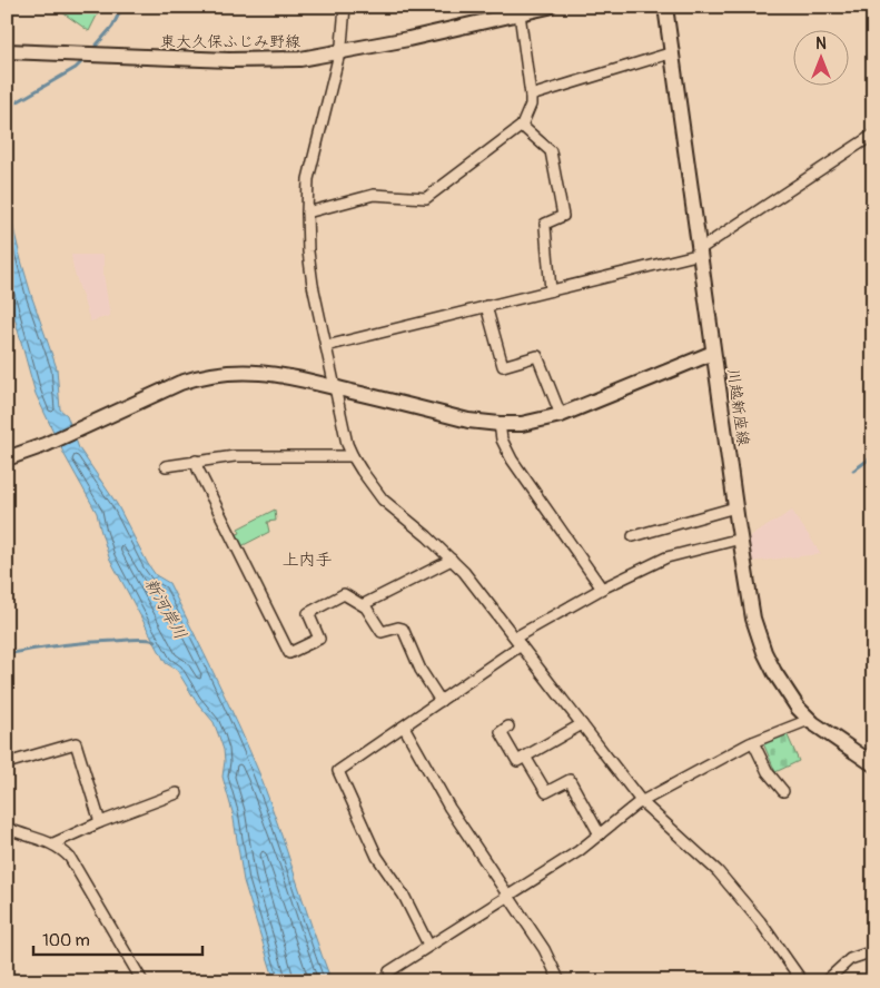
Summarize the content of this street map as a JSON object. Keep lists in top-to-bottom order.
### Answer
{
  "streets": {
    "main road": ["東大久保ふじみ野線", "川越新座線"]
  },
  "districts": ["上内手"],
  "water": ["新河岸川"],
  "scale_bar": "100 m",
  "north": "top"
}
